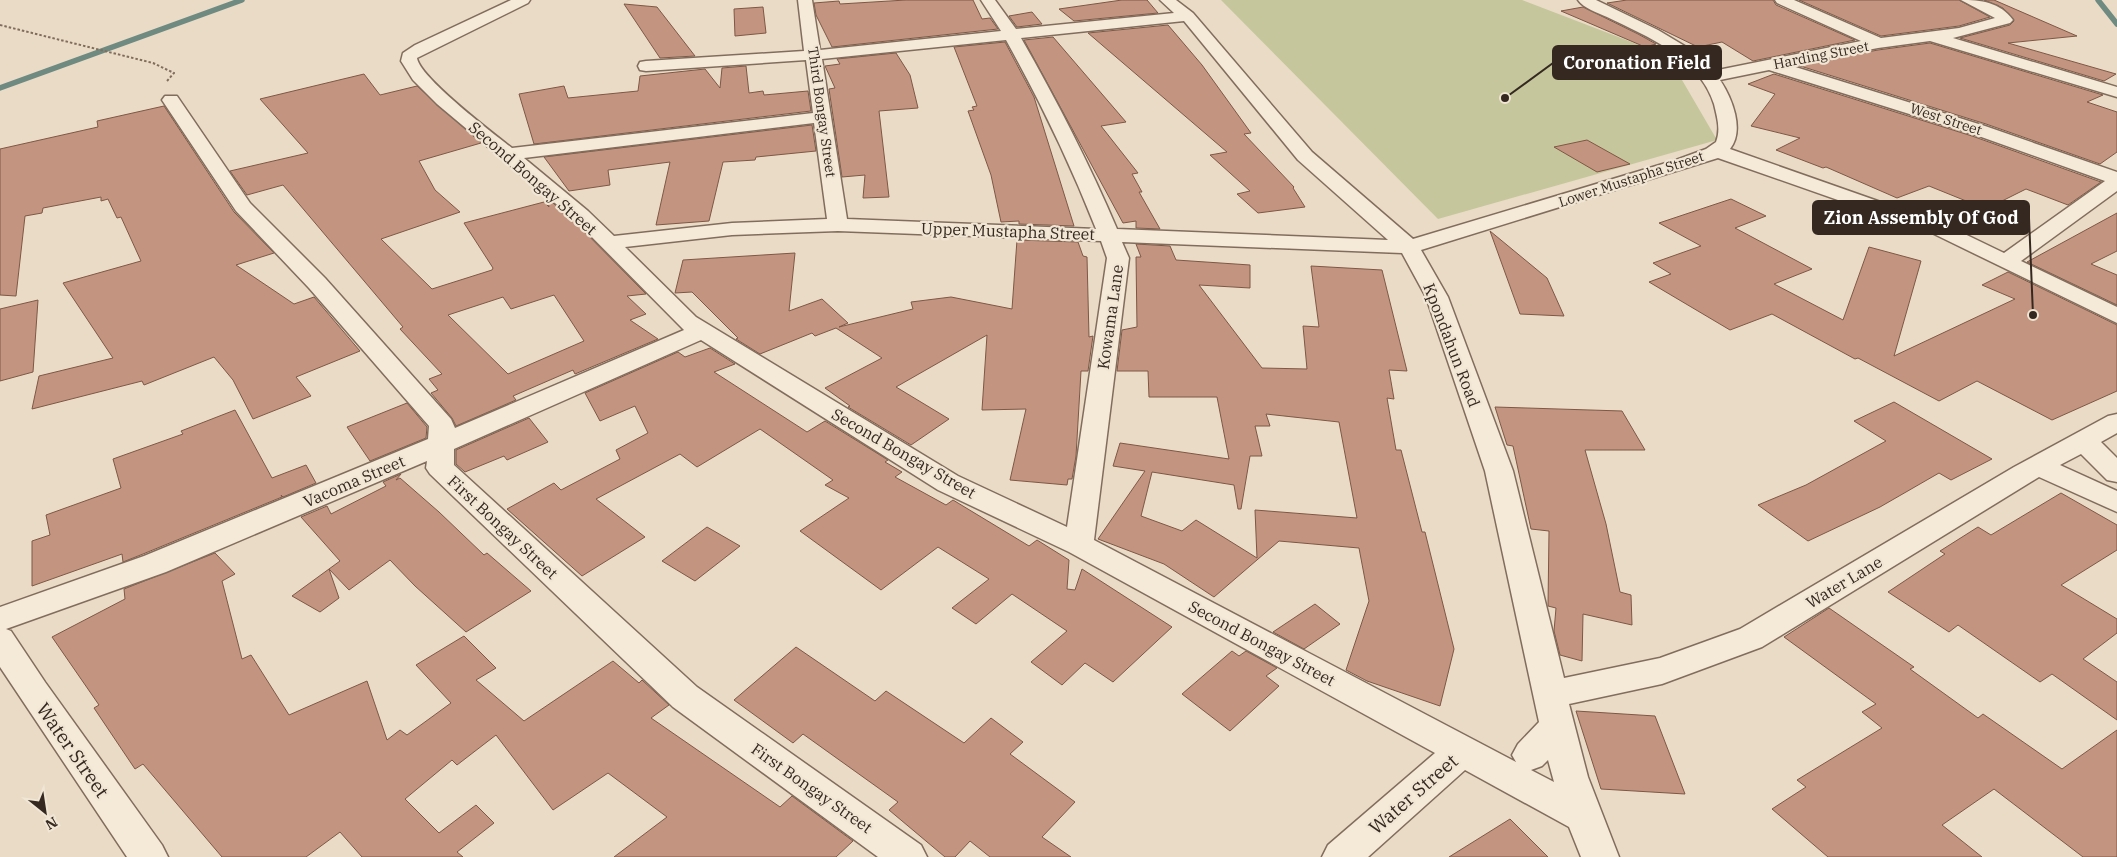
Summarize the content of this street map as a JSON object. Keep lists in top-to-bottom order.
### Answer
{
  "streets": {
    "street": [
      "Harding Street",
      "Third Bongay Street",
      "West Street",
      "Second Bongay Street",
      "Lower Mustapha Street",
      "Upper Mustapha Street",
      "Kowama Lane",
      "Kpondahun Road",
      "Vacoma Street",
      "First Bongay Street",
      "Water Lane",
      "Water Street"
    ]
  },
  "crossings": [
    ["Harding Street", "West Street"],
    ["Harding Street", "Lower Mustapha Street"],
    ["Third Bongay Street", "Upper Mustapha Street"],
    ["Second Bongay Street", "Upper Mustapha Street"],
    ["Second Bongay Street", "Kowama Lane"],
    ["Second Bongay Street", "Kpondahun Road"],
    ["Second Bongay Street", "Vacoma Street"],
    ["Second Bongay Street", "Water Street"],
    ["Lower Mustapha Street", "Upper Mustapha Street"],
    ["Lower Mustapha Street", "Kpondahun Road"],
    ["Upper Mustapha Street", "Kowama Lane"],
    ["Upper Mustapha Street", "Kpondahun Road"],
    ["Kpondahun Road", "Water Lane"],
    ["Vacoma Street", "First Bongay Street"]
  ],
  "places": ["Coronation Field", "Zion Assembly Of God"],
  "north": "bottom right"
}
